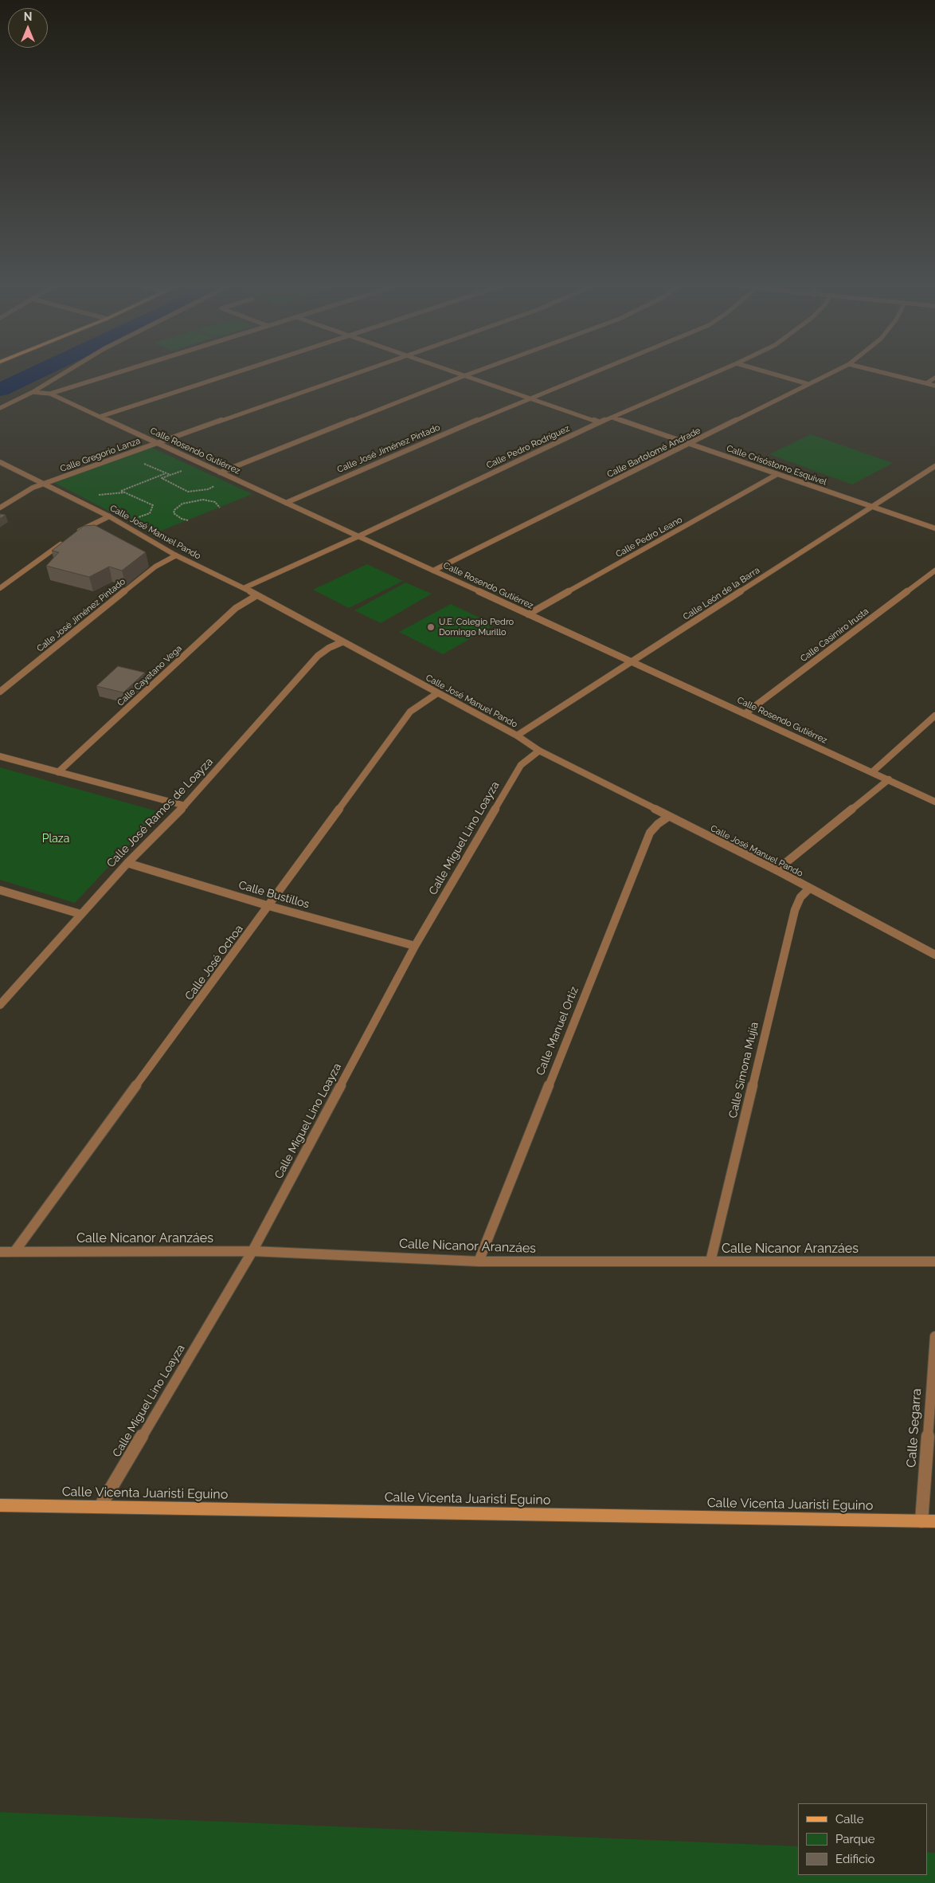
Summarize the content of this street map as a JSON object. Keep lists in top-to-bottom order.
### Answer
{
  "streets": {
    "main road": ["Calle Vicenta Juaristi Eguino"],
    "street": [
      "Calle Pedro Rodríguez",
      "Calle José Jiménez Pintado",
      "Calle Rosendo Gutiérrez",
      "Calle Bartolomé Andrade",
      "Calle Gregorio Lanza",
      "Calle Crisóstomo Esquivel",
      "Calle José Manuel Pando",
      "Calle Pedro Leano",
      "Calle León de la Barra",
      "Calle Casimiro Irusta",
      "Calle Cayetano Vega",
      "Calle José Ramos de Loayza",
      "Calle Miguel Lino Loayza",
      "Calle Bustillos",
      "Calle José Ochoa",
      "Calle Manuel Ortiz",
      "Calle Simona Mujía",
      "Calle Nicanor Aranzáes",
      "Calle Segarra"
    ]
  },
  "crossings": [
    ["Calle Pedro Rodríguez", "Calle Rosendo Gutiérrez"],
    ["Calle Pedro Rodríguez", "Calle Crisóstomo Esquivel"],
    ["Calle Pedro Rodríguez", "Calle José Manuel Pando"],
    ["Calle José Jiménez Pintado", "Calle Rosendo Gutiérrez"],
    ["Calle José Jiménez Pintado", "Calle José Manuel Pando"],
    ["Calle Rosendo Gutiérrez", "Calle Bartolomé Andrade"],
    ["Calle Rosendo Gutiérrez", "Calle Gregorio Lanza"],
    ["Calle Rosendo Gutiérrez", "Calle Pedro Leano"],
    ["Calle Rosendo Gutiérrez", "Calle León de la Barra"],
    ["Calle Rosendo Gutiérrez", "Calle Casimiro Irusta"],
    ["Calle Bartolomé Andrade", "Calle Crisóstomo Esquivel"],
    ["Calle Gregorio Lanza", "Calle José Manuel Pando"],
    ["Calle Crisóstomo Esquivel", "Calle Pedro Leano"],
    ["Calle Crisóstomo Esquivel", "Calle León de la Barra"],
    ["Calle José Manuel Pando", "Calle León de la Barra"],
    ["Calle José Manuel Pando", "Calle Cayetano Vega"],
    ["Calle José Manuel Pando", "Calle José Ramos de Loayza"],
    ["Calle José Manuel Pando", "Calle Miguel Lino Loayza"],
    ["Calle José Manuel Pando", "Calle José Ochoa"],
    ["Calle José Manuel Pando", "Calle Manuel Ortiz"],
    ["Calle José Manuel Pando", "Calle Simona Mujía"],
    ["Calle José Ramos de Loayza", "Calle Bustillos"],
    ["Calle Miguel Lino Loayza", "Calle Bustillos"],
    ["Calle Miguel Lino Loayza", "Calle Nicanor Aranzáes"],
    ["Calle Miguel Lino Loayza", "Calle Vicenta Juaristi Eguino"],
    ["Calle Bustillos", "Calle José Ochoa"],
    ["Calle José Ochoa", "Calle Nicanor Aranzáes"],
    ["Calle Manuel Ortiz", "Calle Nicanor Aranzáes"],
    ["Calle Simona Mujía", "Calle Nicanor Aranzáes"],
    ["Calle Segarra", "Calle Vicenta Juaristi Eguino"]
  ],
  "parks": ["Plaza"],
  "places": ["U.E. Colegio Pedro Domingo Murillo"],
  "legend": ["Calle", "Parque", "Edificio"],
  "north": "top"
}
